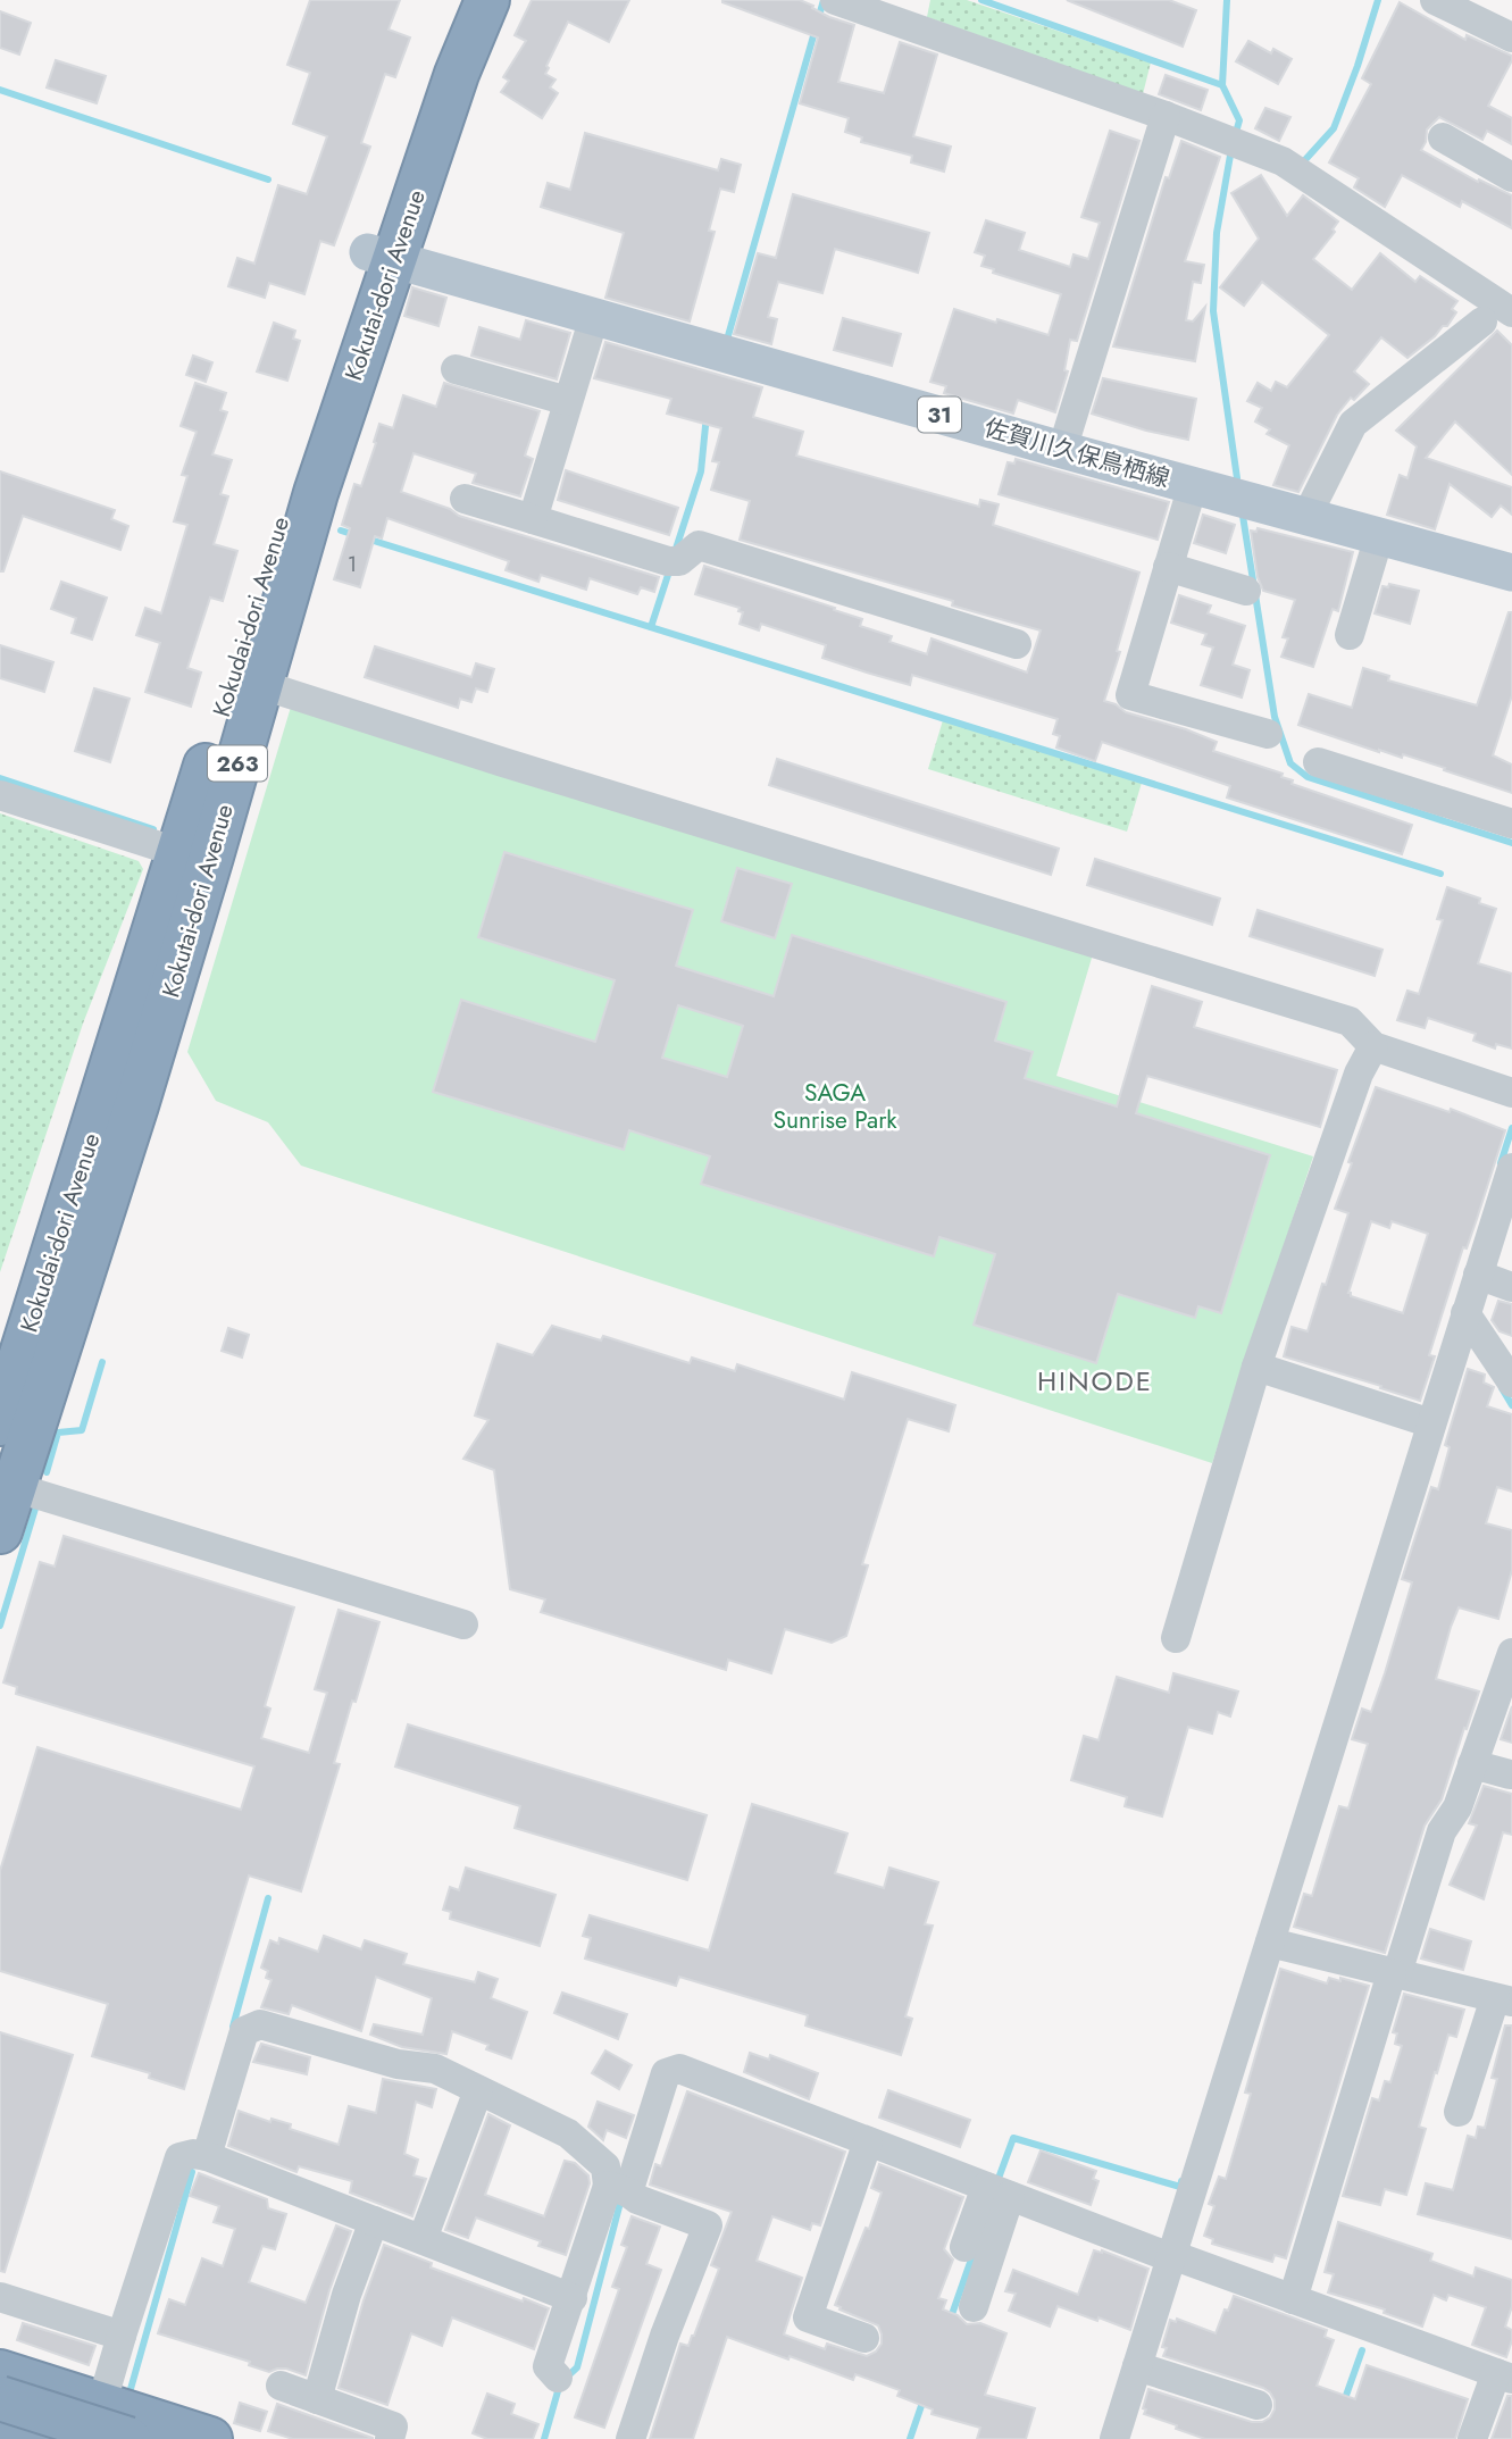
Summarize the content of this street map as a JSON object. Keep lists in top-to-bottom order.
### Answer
{
  "streets": {
    "highway": ["Kokutai-dori Avenue", "Kokudai-dori Avenue", "263"],
    "main road": ["31", "佐賀川久保鳥栖線"]
  },
  "crossings": [
    ["Kokutai-dori Avenue", "佐賀川久保鳥栖線"],
    ["Kokutai-dori Avenue", "Kokudai-dori Avenue"],
    ["佐賀川久保鳥栖線", "Kokudai-dori Avenue"]
  ],
  "districts": ["HINODE"],
  "parks": ["SAGA Sunrise Park"],
  "house_numbers": ["1"]
}
